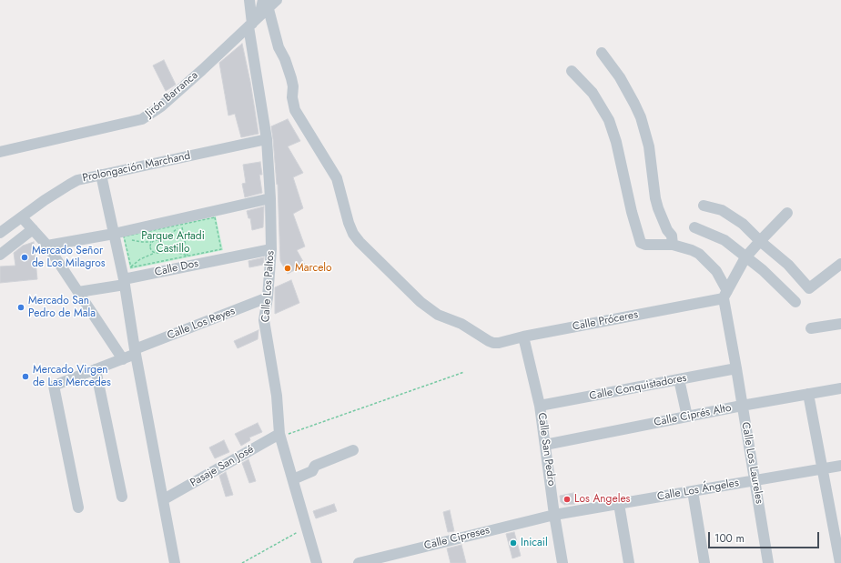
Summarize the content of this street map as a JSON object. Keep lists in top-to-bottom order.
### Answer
{
  "streets": {
    "street": [
      "Jirón Barranca",
      "Prolongación Marchand",
      "Calle Dos",
      "Calle Los Paltos",
      "Calle Próceres",
      "Calle Los Reyes",
      "Calle Conquistadores",
      "Calle Ciprés Alto",
      "Calle San Pedro",
      "Calle Los Laureles",
      "Pasaje San José",
      "Calle Los Ángeles",
      "Calle Cipreses"
    ]
  },
  "crossings": [
    ["Jirón Barranca", "Calle Los Paltos"],
    ["Jirón Barranca", "Calle Próceres"],
    ["Prolongación Marchand", "Calle Los Paltos"],
    ["Calle Dos", "Calle Los Paltos"],
    ["Calle Los Paltos", "Calle Los Reyes"],
    ["Calle Los Paltos", "Pasaje San José"],
    ["Calle Próceres", "Calle San Pedro"],
    ["Calle Próceres", "Calle Los Laureles"],
    ["Calle Conquistadores", "Calle San Pedro"],
    ["Calle Conquistadores", "Calle Los Laureles"],
    ["Calle Ciprés Alto", "Calle San Pedro"],
    ["Calle Ciprés Alto", "Calle Los Laureles"],
    ["Calle San Pedro", "Calle Los Ángeles"],
    ["Calle San Pedro", "Calle Cipreses"],
    ["Calle Los Laureles", "Calle Los Ángeles"],
    ["Calle Los Ángeles", "Calle Cipreses"]
  ],
  "parks": ["Parque Artadi Castillo"],
  "places": [
    "Mercado Señor de Los Milagros",
    "Marcelo",
    "Mercado San Pedro de Mala",
    "Mercado Virgen de Las Mercedes",
    "Los Angeles",
    "Inicail"
  ],
  "scale_bar": "100 m"
}
